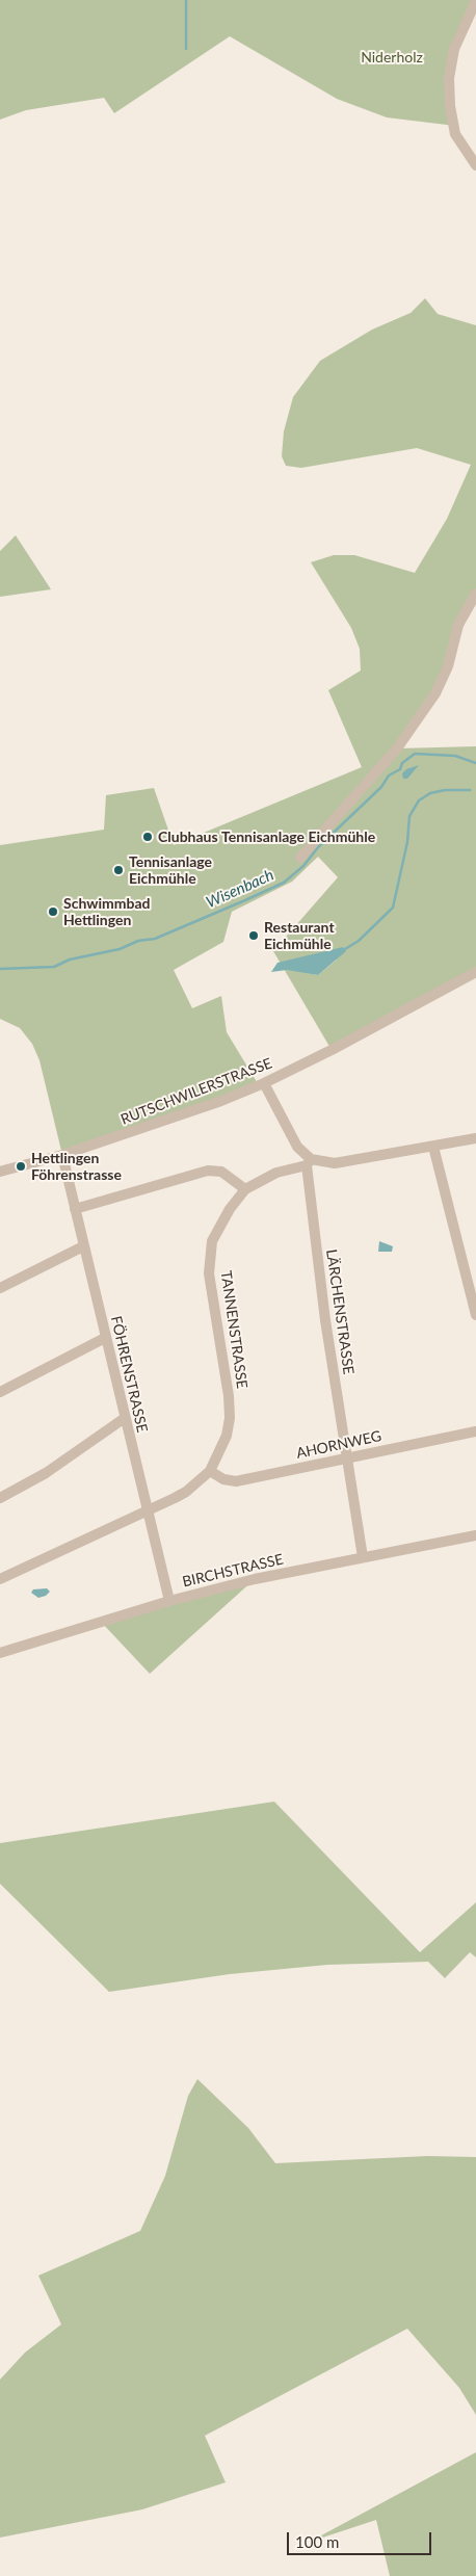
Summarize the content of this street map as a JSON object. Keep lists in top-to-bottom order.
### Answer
{
  "streets": {
    "street": [
      "RUTSCHWILERSTRASSE",
      "LÄRCHENSTRASSE",
      "TANNENSTRASSE",
      "FÖHRENSTRASSE",
      "AHORNWEG",
      "BIRCHSTRASSE"
    ]
  },
  "crossings": [
    ["RUTSCHWILERSTRASSE", "FÖHRENSTRASSE"],
    ["LÄRCHENSTRASSE", "TANNENSTRASSE"],
    ["LÄRCHENSTRASSE", "AHORNWEG"],
    ["LÄRCHENSTRASSE", "BIRCHSTRASSE"],
    ["TANNENSTRASSE", "FÖHRENSTRASSE"],
    ["TANNENSTRASSE", "AHORNWEG"],
    ["FÖHRENSTRASSE", "BIRCHSTRASSE"]
  ],
  "water": ["Wisenbach"],
  "parks": ["Niderholz"],
  "places": [
    "Clubhaus Tennisanlage Eichmühle",
    "Tennisanlage Eichmühle",
    "Schwimmbad Hettlingen",
    "Restaurant Eichmühle",
    "Hettlingen Föhrenstrasse"
  ],
  "scale_bar": "100 m"
}
